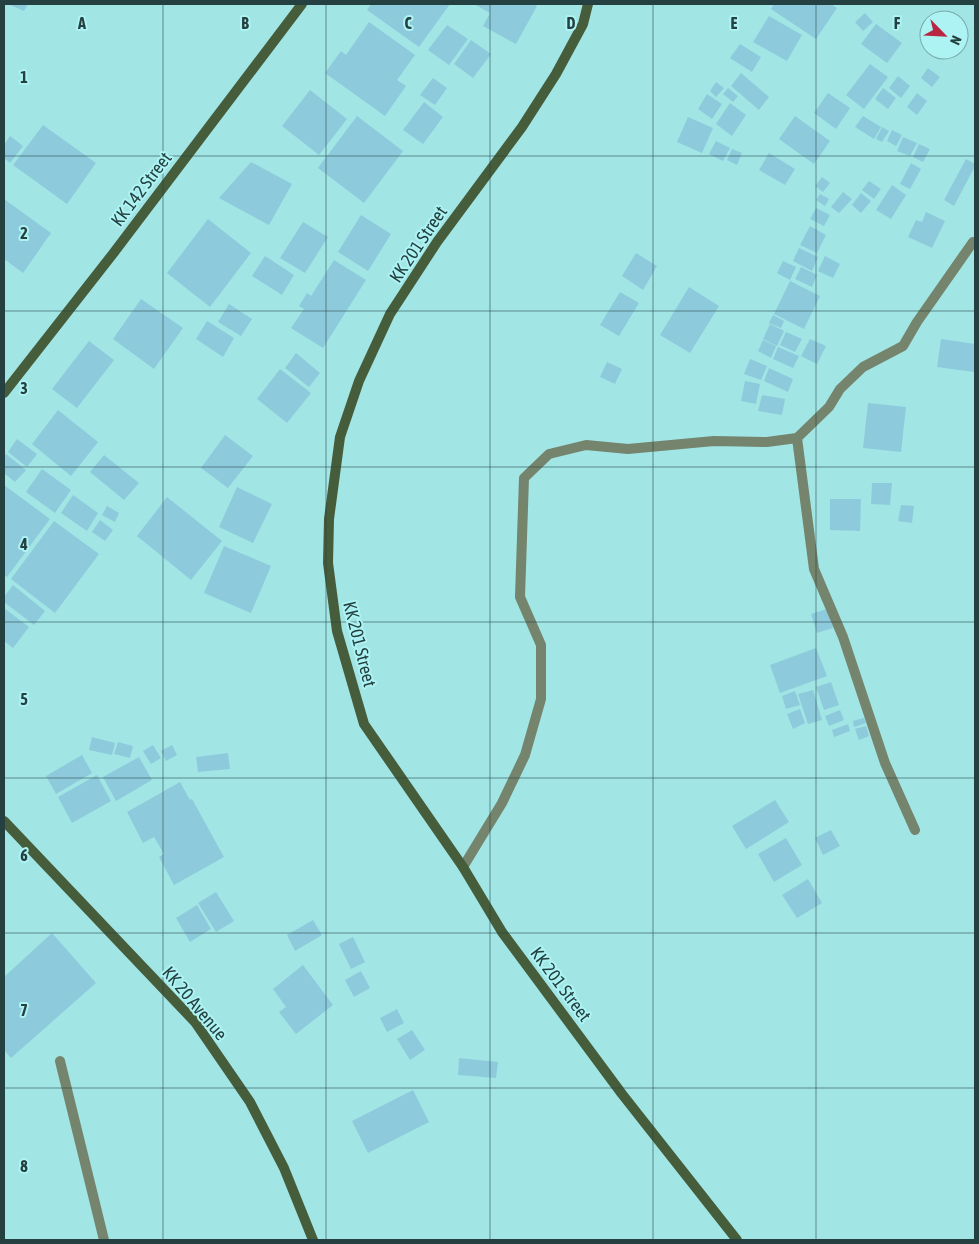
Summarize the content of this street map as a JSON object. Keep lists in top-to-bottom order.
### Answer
{
  "streets": {
    "main road": ["KK 142 Street", "KK 201 Street", "KK 20 Avenue"]
  },
  "north": "bottom right",
  "grid": {
    "columns": [
      "A",
      "B",
      "C",
      "D",
      "E",
      "F"
    ],
    "rows": [
      "1",
      "2",
      "3",
      "4",
      "5",
      "6",
      "7",
      "8"
    ]
  }
}
